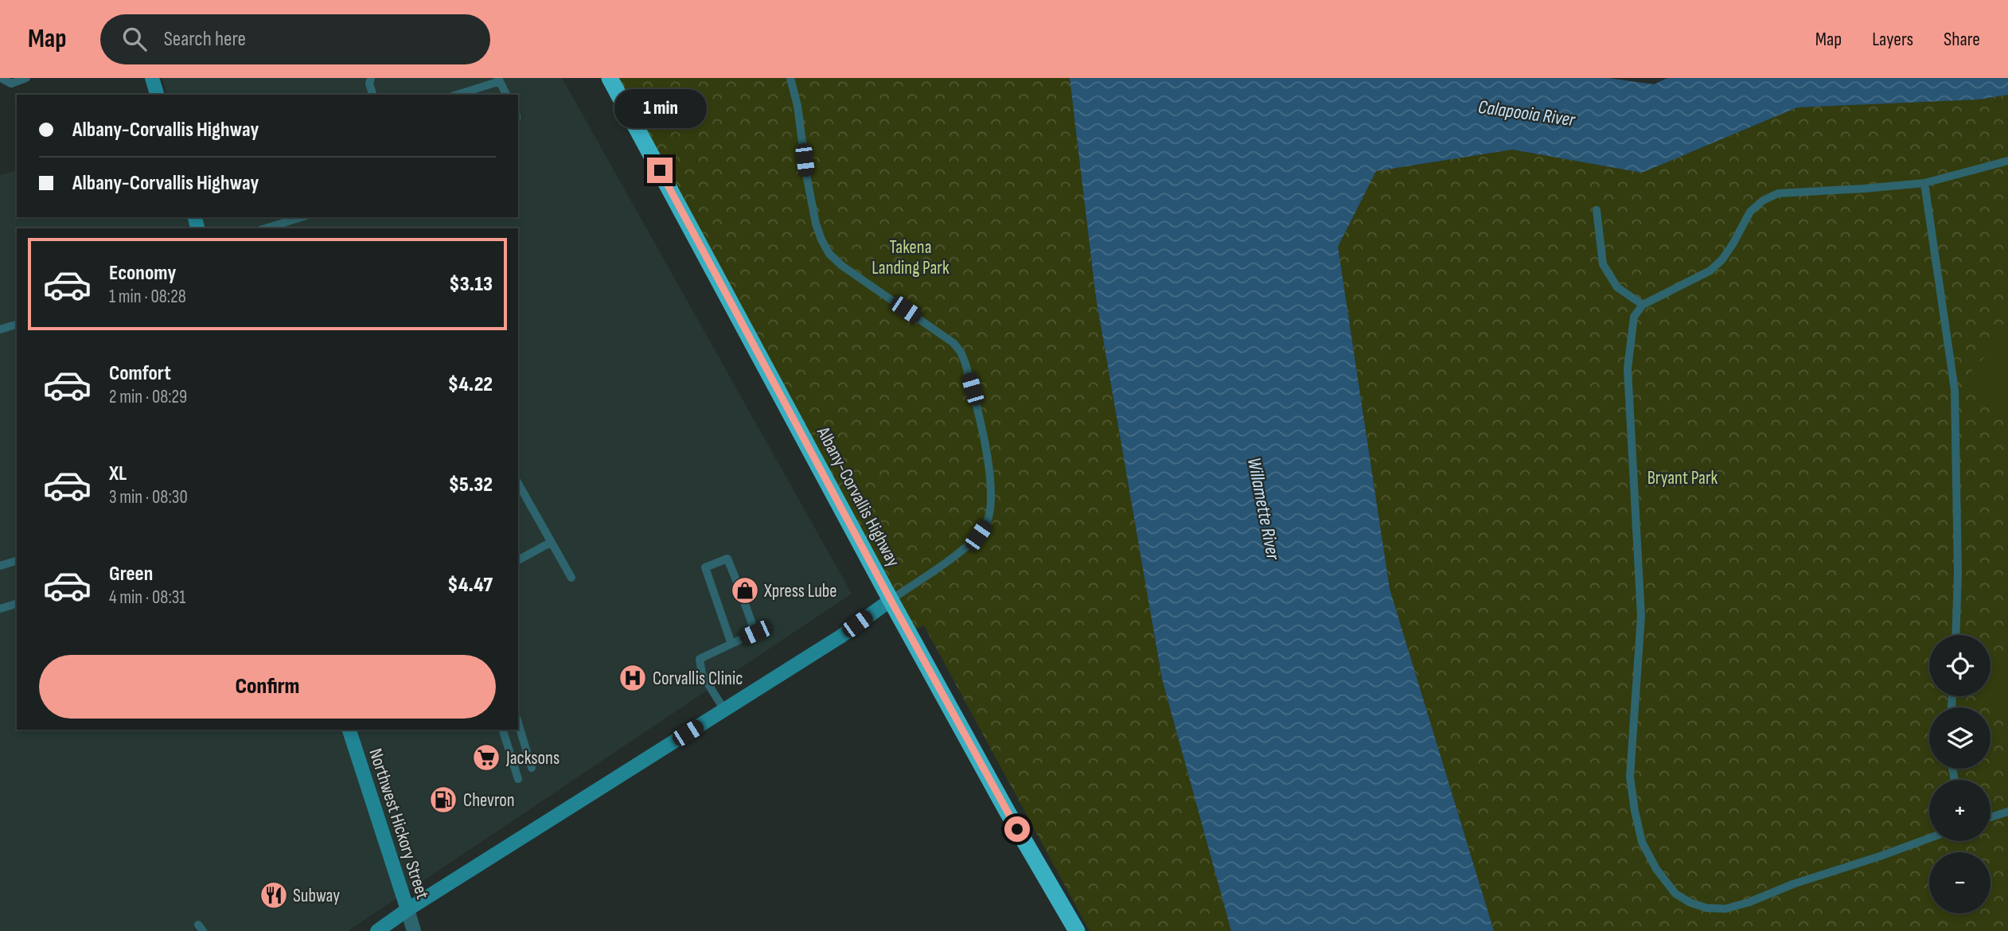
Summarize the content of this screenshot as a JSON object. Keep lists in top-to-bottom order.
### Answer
{
  "streets": {
    "highway": ["Albany-Corvallis Highway"],
    "main road": ["Northwest Hickory Street"]
  },
  "water": ["Calapooia River", "Willamette River"],
  "parks": ["Takena Landing Park", "Bryant Park"],
  "places": {
    "shop": ["Xpress Lube"],
    "hospital": ["Corvallis Clinic"],
    "supermarket": ["Jacksons"],
    "fuel station": ["Chevron"],
    "restaurant": ["Subway"]
  },
  "page": {
    "header": "Map",
    "search": "Search here",
    "nav": ["Map", "Layers", "Share"],
    "bubble": "1 min",
    "banner": ["Albany-Corvallis Highway", "Albany-Corvallis Highway"],
    "list": [
      {
        "name": "Economy",
        "note": "1 min · 08:28",
        "value": "$3.13"
      },
      {
        "name": "Comfort",
        "note": "2 min · 08:29",
        "value": "$4.22"
      },
      {
        "name": "XL",
        "note": "3 min · 08:30",
        "value": "$5.32"
      },
      {
        "name": "Green",
        "note": "4 min · 08:31",
        "value": "$4.47"
      }
    ],
    "map_buttons": ["+", "−"],
    "buttons": "Confirm"
  }
}
